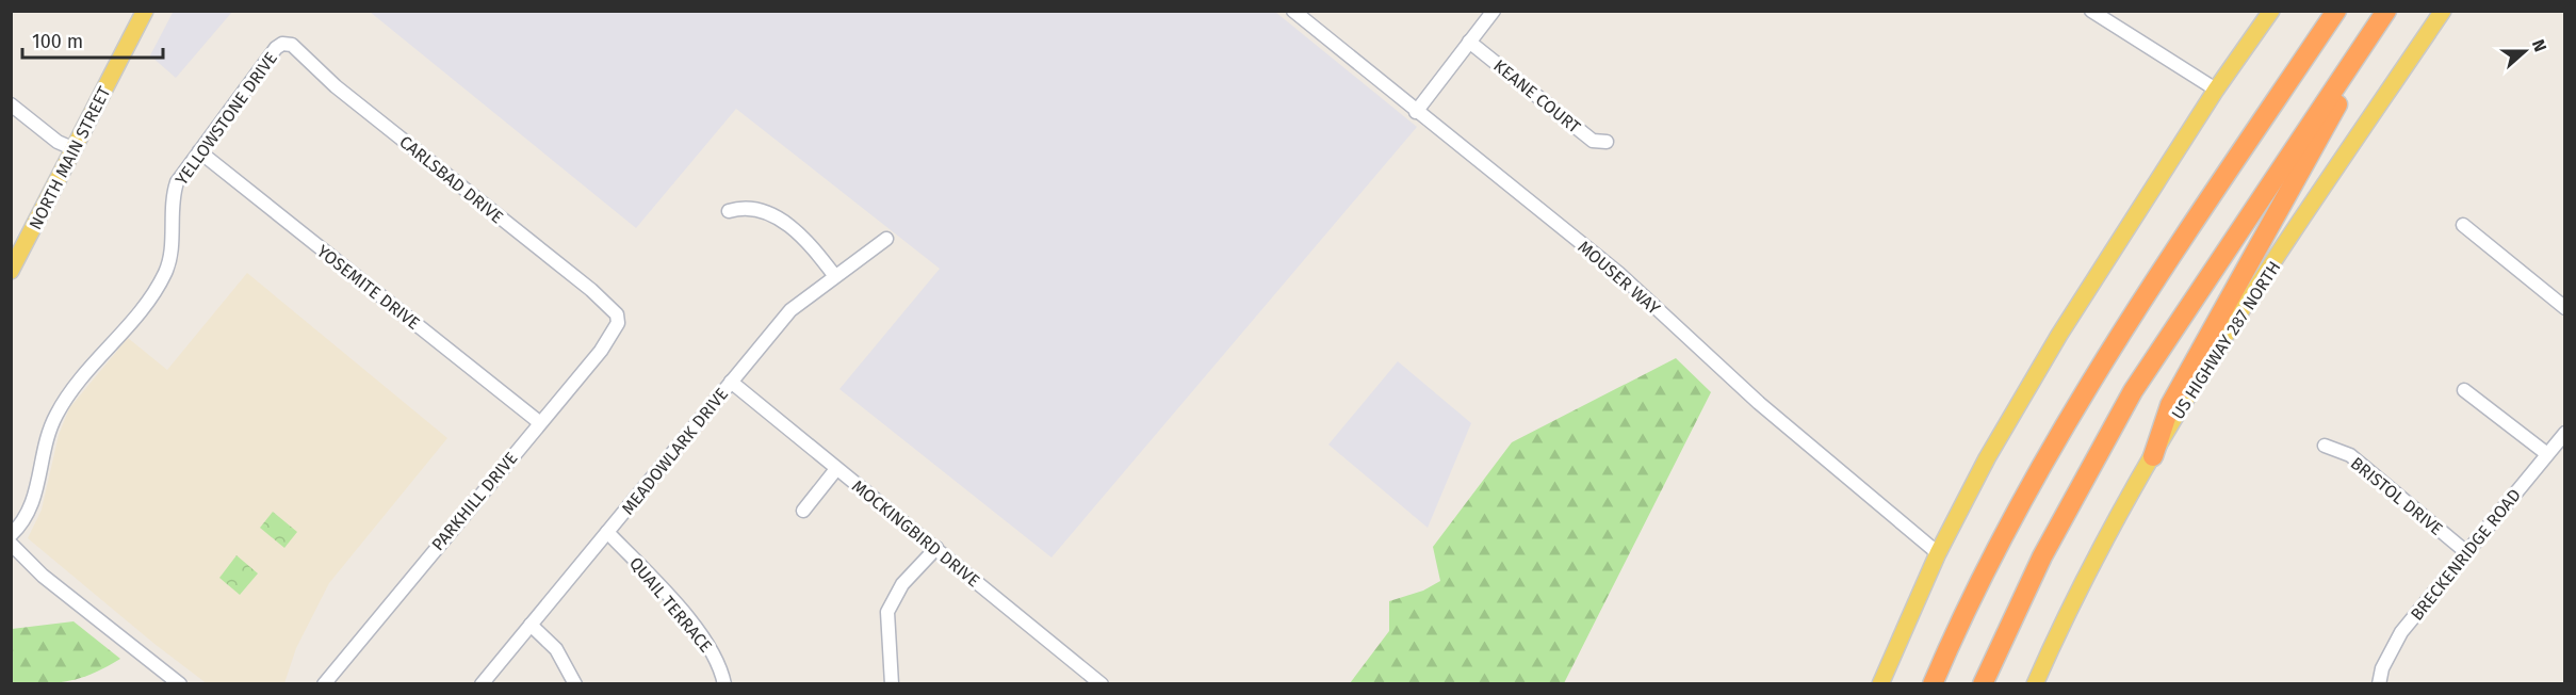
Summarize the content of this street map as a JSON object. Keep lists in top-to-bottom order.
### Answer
{
  "streets": {
    "main road": ["NORTH MAIN STREET", "US HIGHWAY 287 NORTH"],
    "street": [
      "KEANE COURT",
      "YELLOWSTONE DRIVE",
      "CARLSBAD DRIVE",
      "MOUSER WAY",
      "YOSEMITE DRIVE",
      "MEADOWLARK DRIVE",
      "BRISTOL DRIVE",
      "PARKHILL DRIVE",
      "MOCKINGBIRD DRIVE",
      "BRECKENRIDGE ROAD",
      "QUAIL TERRACE"
    ]
  },
  "crossings": [
    ["YELLOWSTONE DRIVE", "CARLSBAD DRIVE"],
    ["YELLOWSTONE DRIVE", "YOSEMITE DRIVE"],
    ["CARLSBAD DRIVE", "PARKHILL DRIVE"],
    ["YOSEMITE DRIVE", "PARKHILL DRIVE"],
    ["MEADOWLARK DRIVE", "MOCKINGBIRD DRIVE"],
    ["MEADOWLARK DRIVE", "QUAIL TERRACE"],
    ["BRISTOL DRIVE", "BRECKENRIDGE ROAD"]
  ],
  "scale_bar": "100 m",
  "north": "right"
}
